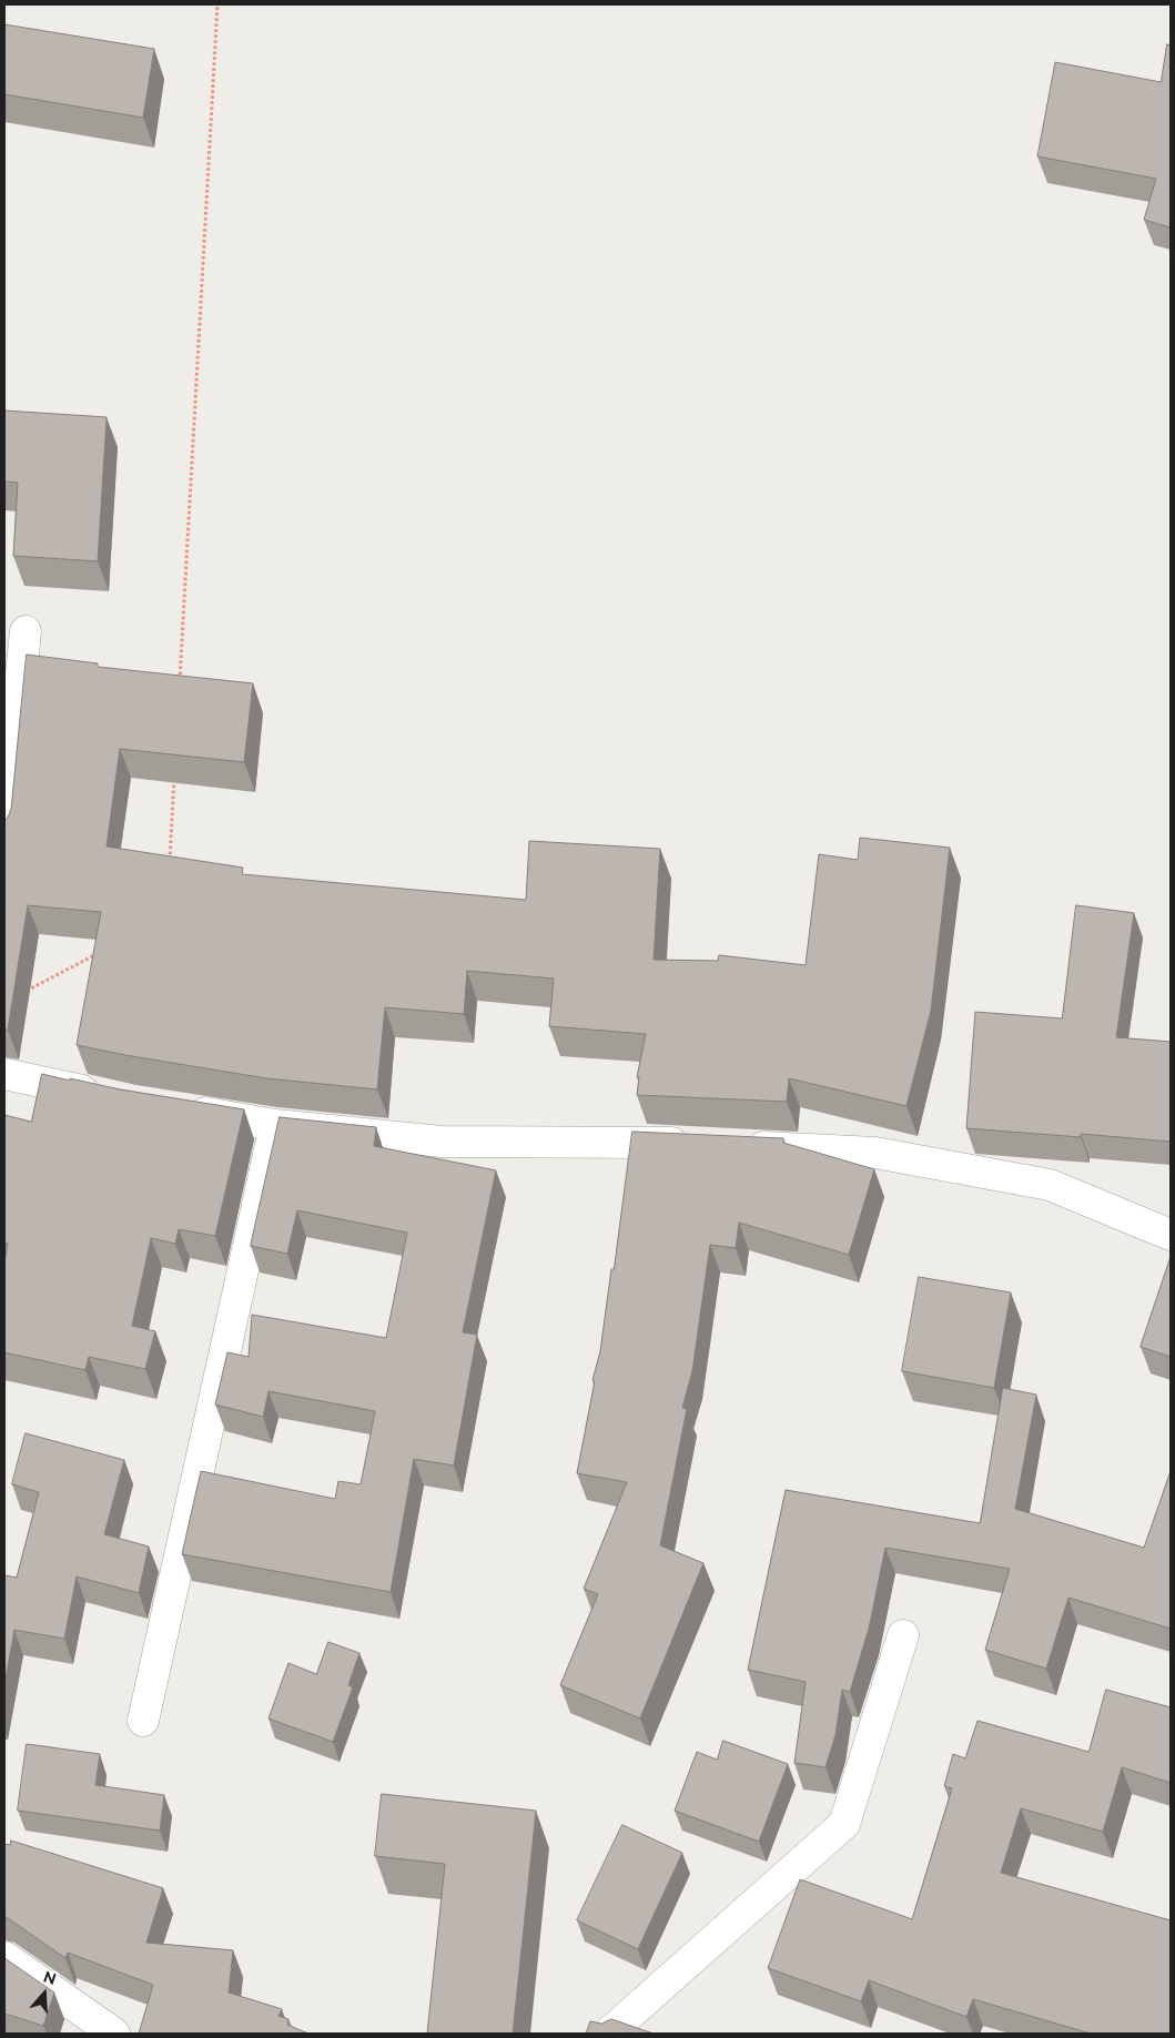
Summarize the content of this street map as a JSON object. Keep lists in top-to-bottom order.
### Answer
{
  "north": "top"
}
